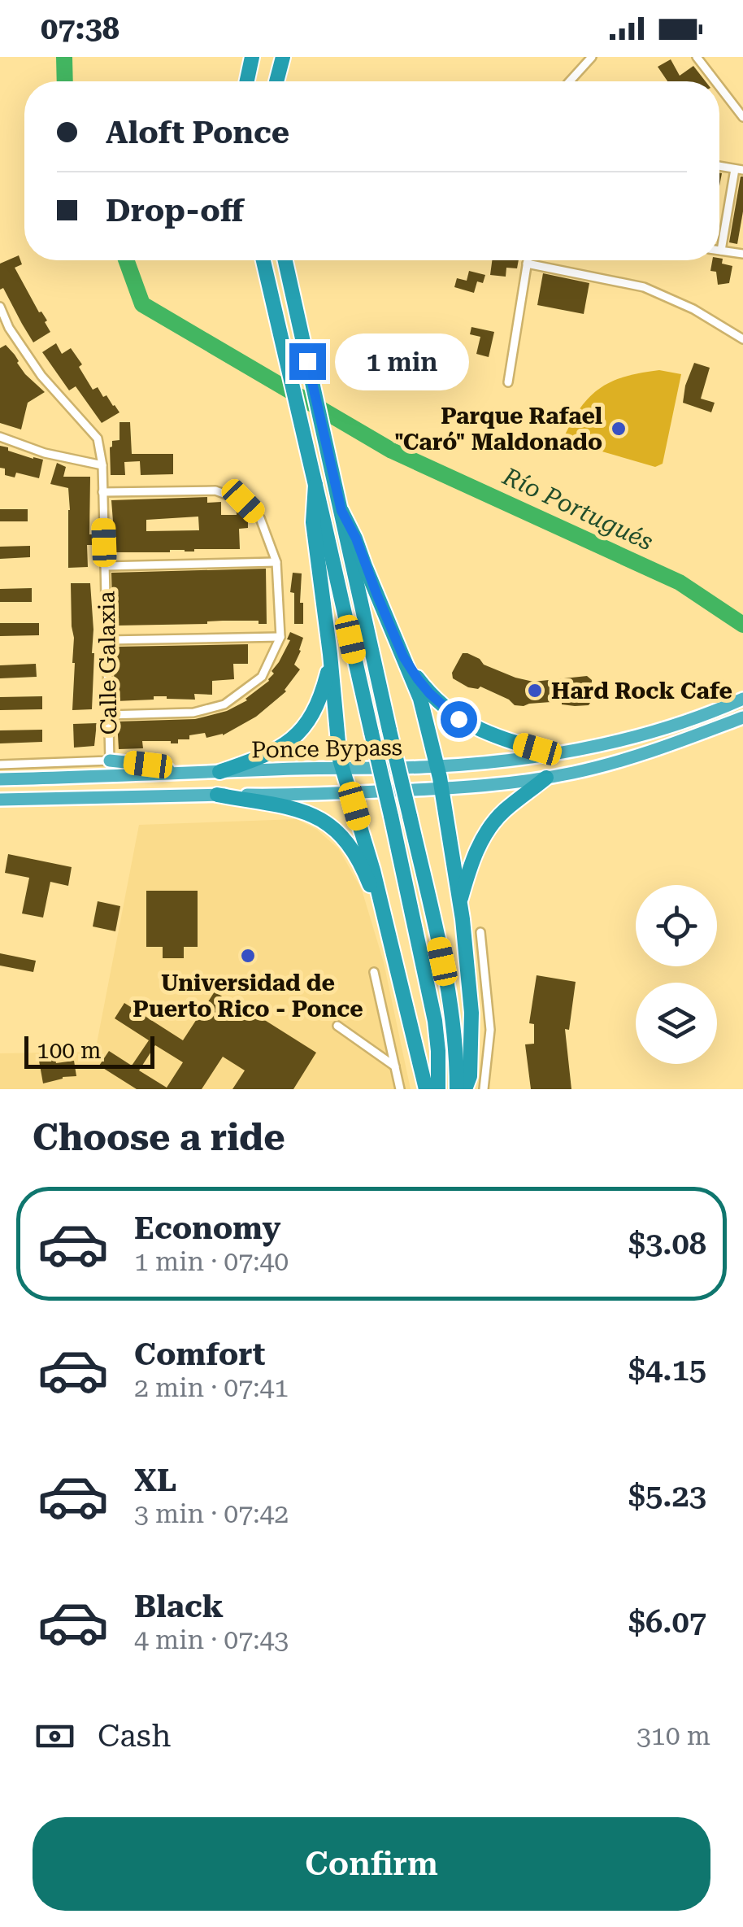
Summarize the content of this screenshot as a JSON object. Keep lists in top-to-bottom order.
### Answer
{
  "streets": {
    "highway": ["Ponce Bypass"],
    "street": ["Calle Galaxia"]
  },
  "water": ["Río Portugués"],
  "places": ["Parque Rafael \"Caró\" Maldonado", "Hard Rock Cafe", "Universidad de Puerto Rico - Ponce"],
  "scale_bar": "100 m",
  "page": {
    "status": "07:38",
    "banner": ["Aloft Ponce", "Drop-off"],
    "bubble": "1 min",
    "scale": "100 m",
    "heading": "Choose a ride",
    "list": [
      {
        "name": "Economy",
        "note": "1 min · 07:40",
        "value": "$3.08"
      },
      {
        "name": "Comfort",
        "note": "2 min · 07:41",
        "value": "$4.15"
      },
      {
        "name": "XL",
        "note": "3 min · 07:42",
        "value": "$5.23"
      },
      {
        "name": "Black",
        "note": "4 min · 07:43",
        "value": "$6.07"
      }
    ],
    "pay": ["Cash", "310 m"],
    "buttons": "Confirm"
  }
}
